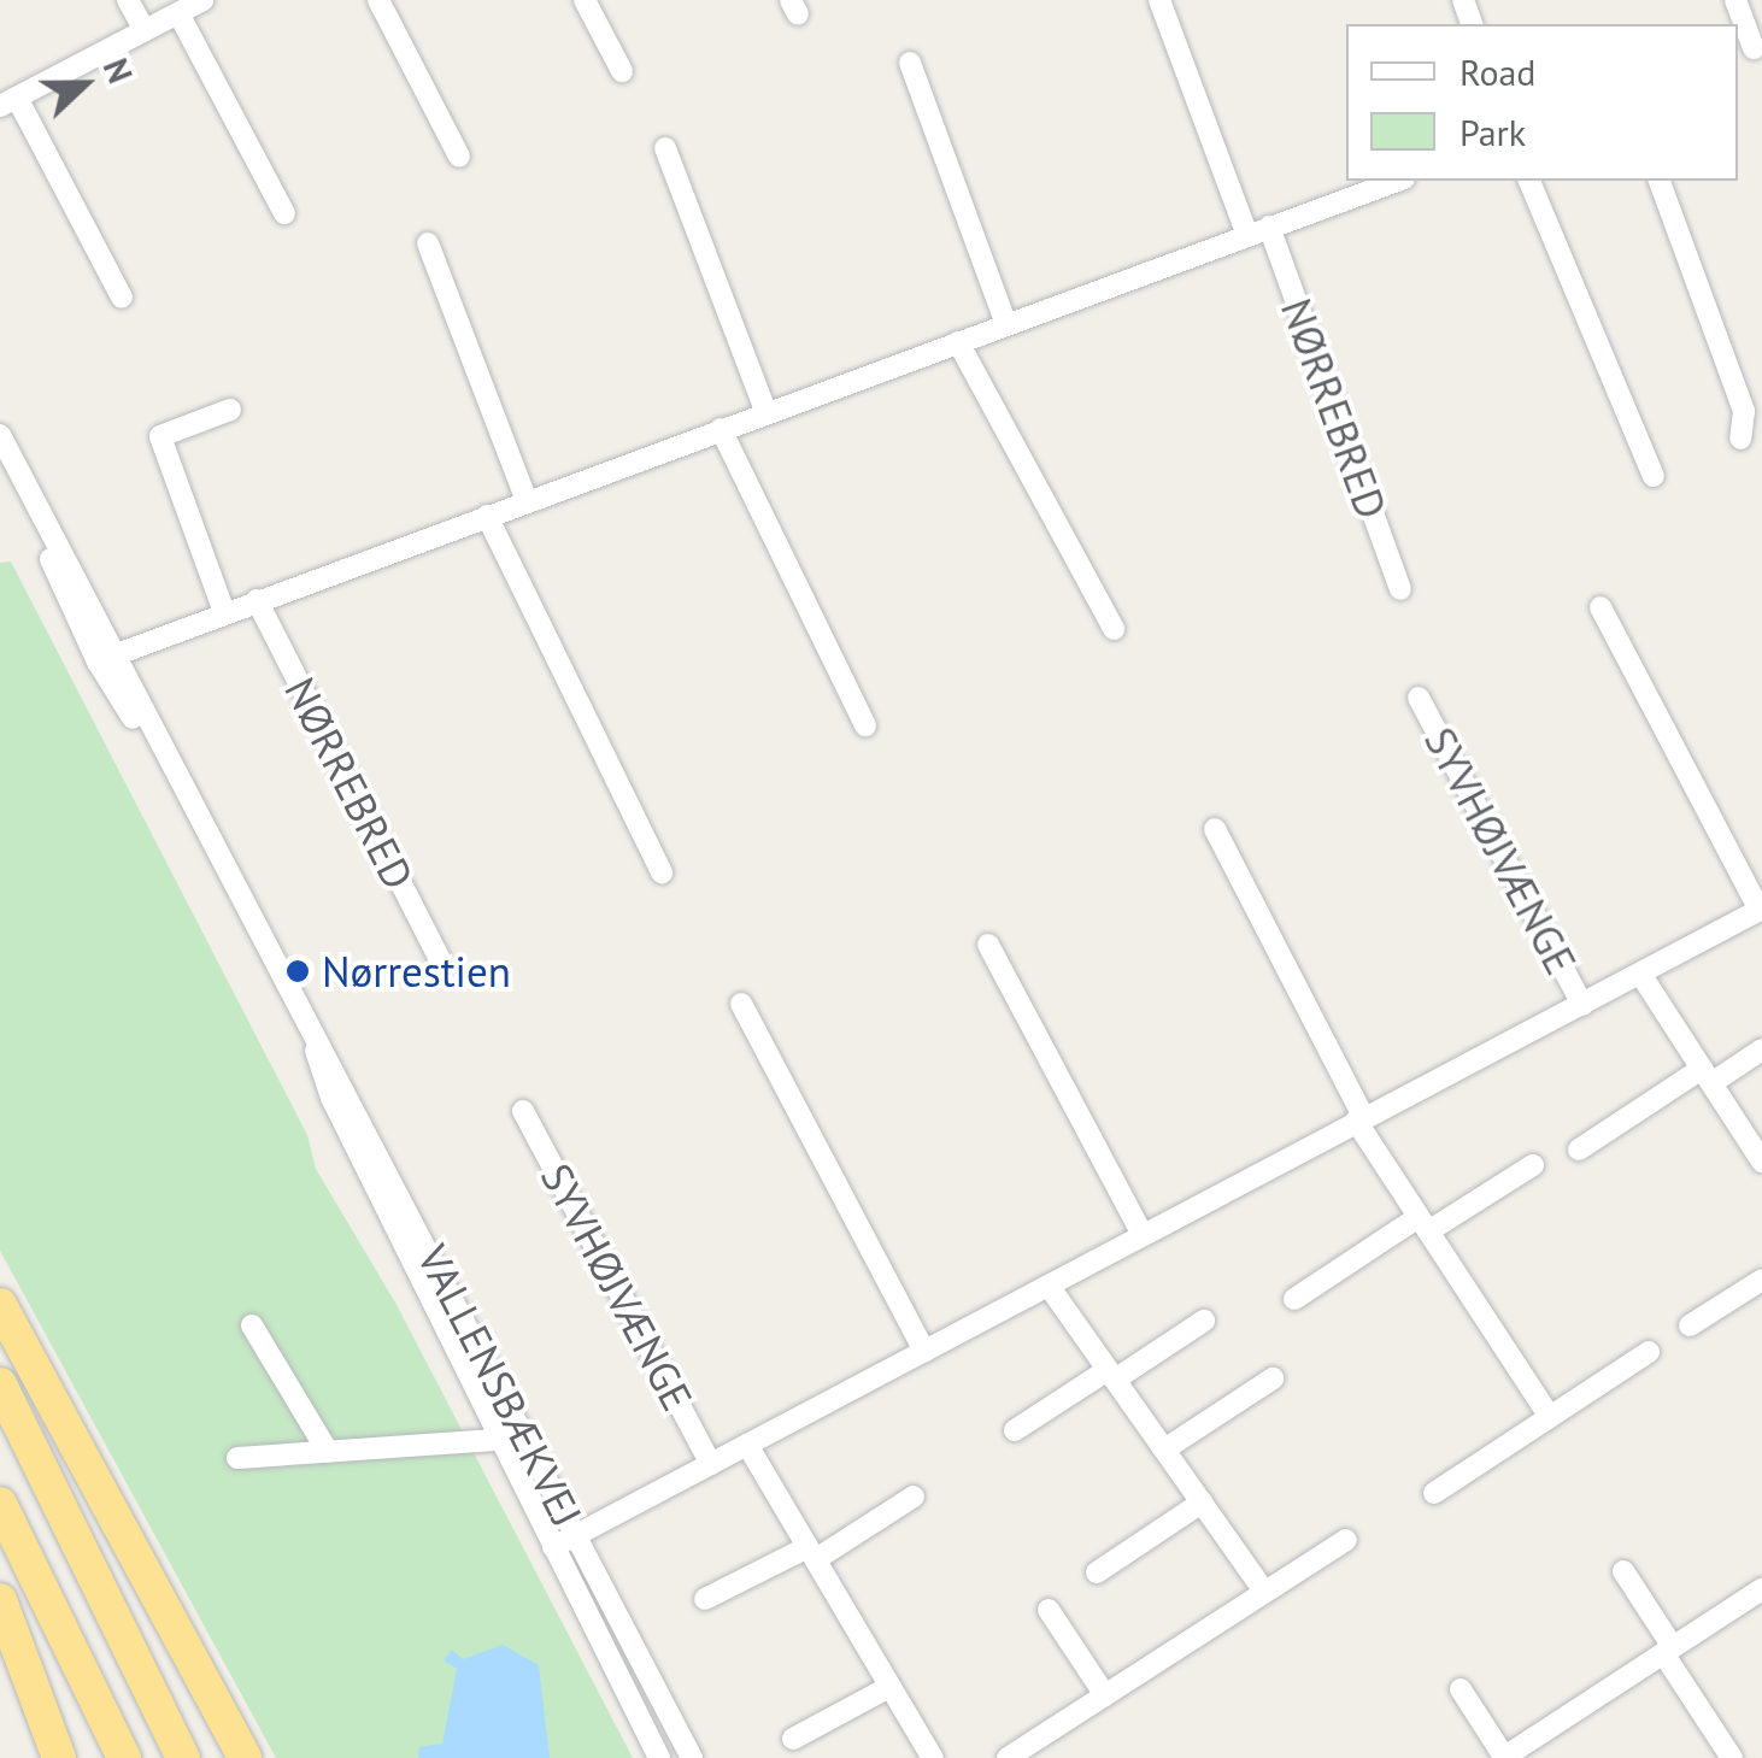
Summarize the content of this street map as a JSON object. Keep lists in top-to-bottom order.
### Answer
{
  "streets": {
    "street": ["NØRREBRED", "SYVHØJVÆNGE", "VALLENSBÆKVEJ"]
  },
  "crossings": [
    ["SYVHØJVÆNGE", "VALLENSBÆKVEJ"]
  ],
  "places": ["Nørrestien"],
  "legend": ["Road", "Park"],
  "north": "right"
}
